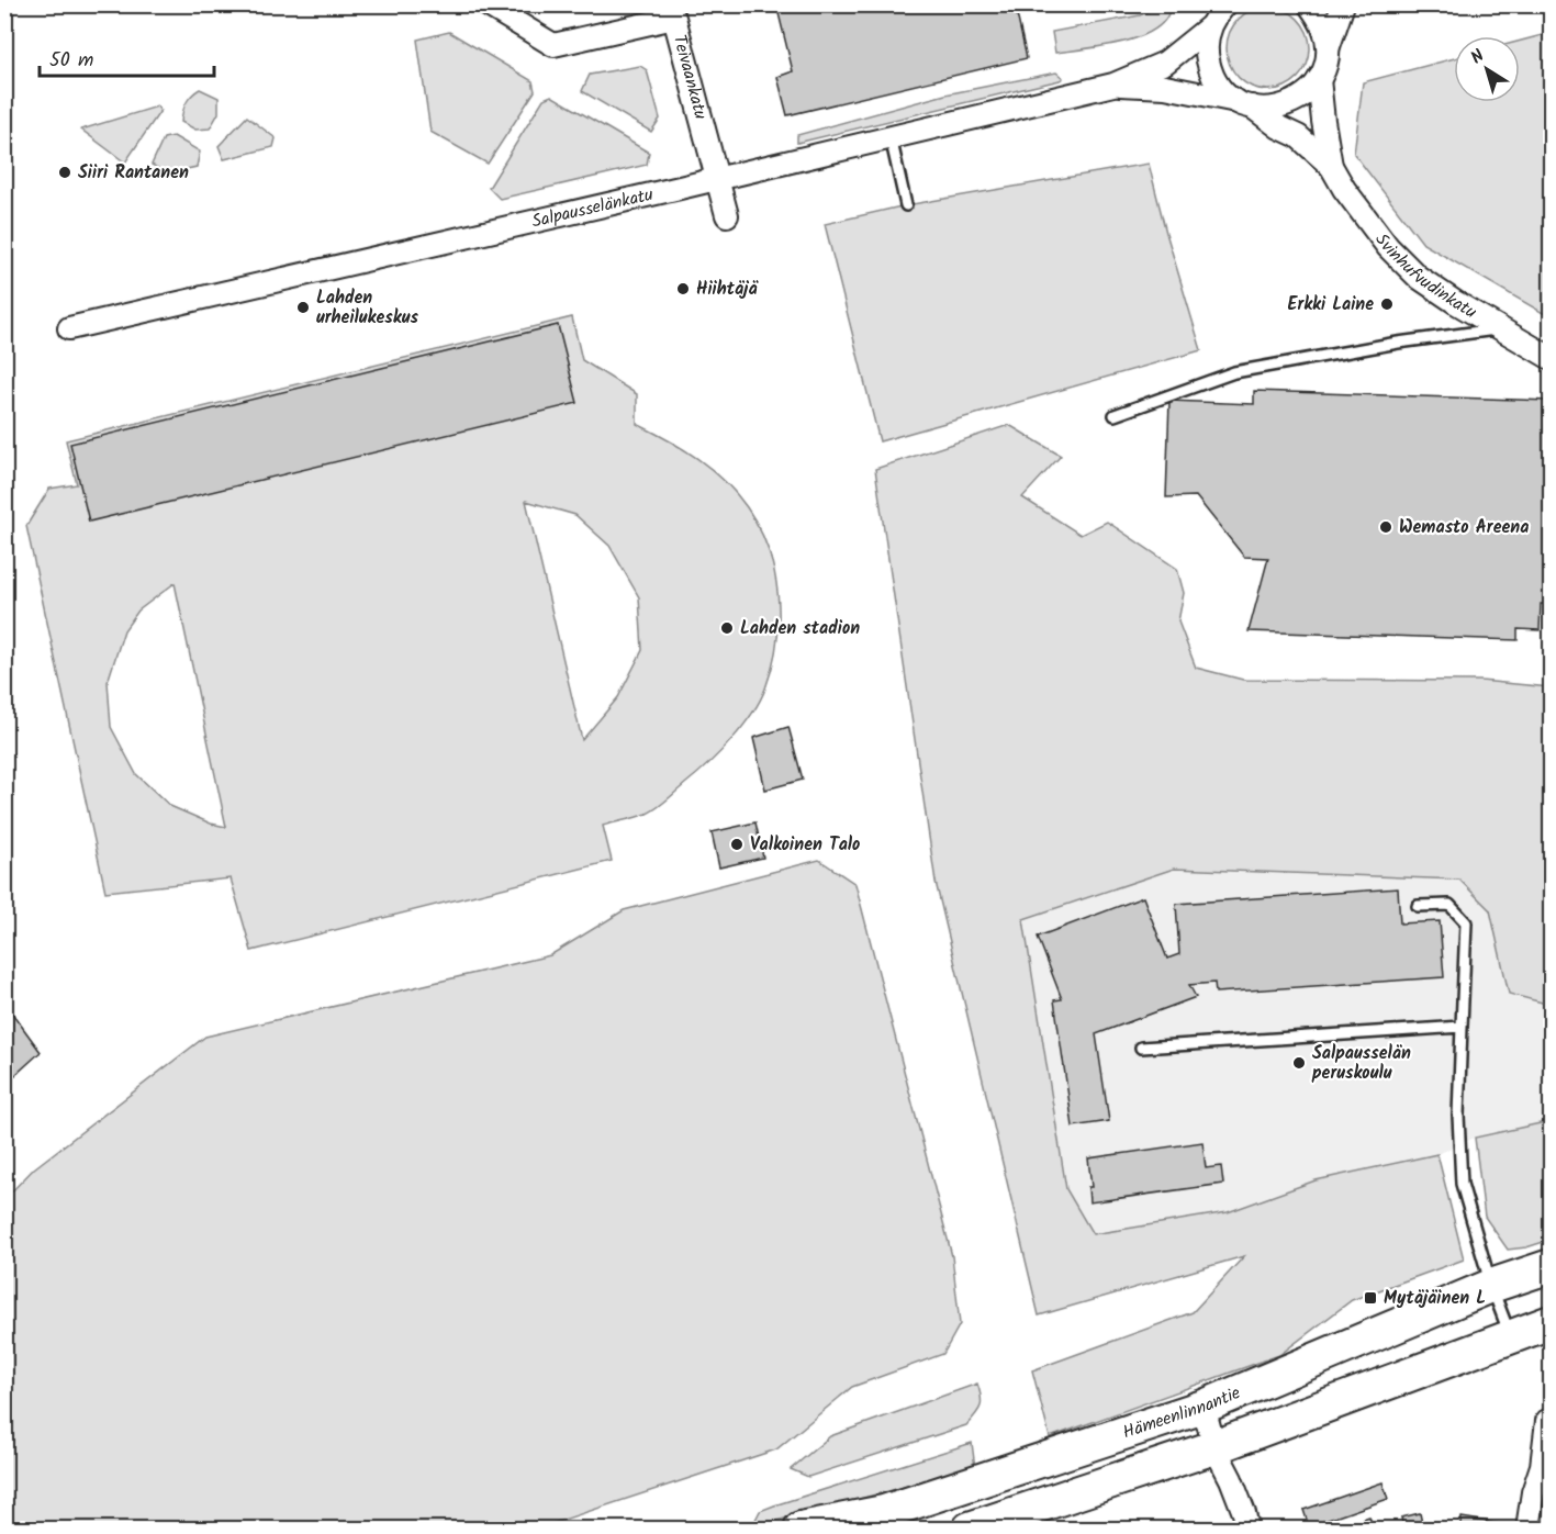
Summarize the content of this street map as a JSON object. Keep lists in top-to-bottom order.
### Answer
{
  "streets": {
    "main road": ["Hämeenlinnantie"],
    "street": ["Teivaankatu", "Salpausselänkatu", "Svinhufvudinkatu"]
  },
  "crossings": [
    ["Teivaankatu", "Salpausselänkatu"],
    ["Salpausselänkatu", "Svinhufvudinkatu"]
  ],
  "places": {
    "other": [
      "Siiri Rantanen",
      "Hiihtäjä",
      "Erkki Laine",
      "Lahden urheilukeskus",
      "Wemasto Areena",
      "Lahden stadion",
      "Valkoinen Talo",
      "Salpausselän peruskoulu"
    ],
    "transit": ["Mytäjäinen L"]
  },
  "scale_bar": "50 m",
  "north": "top left"
}
